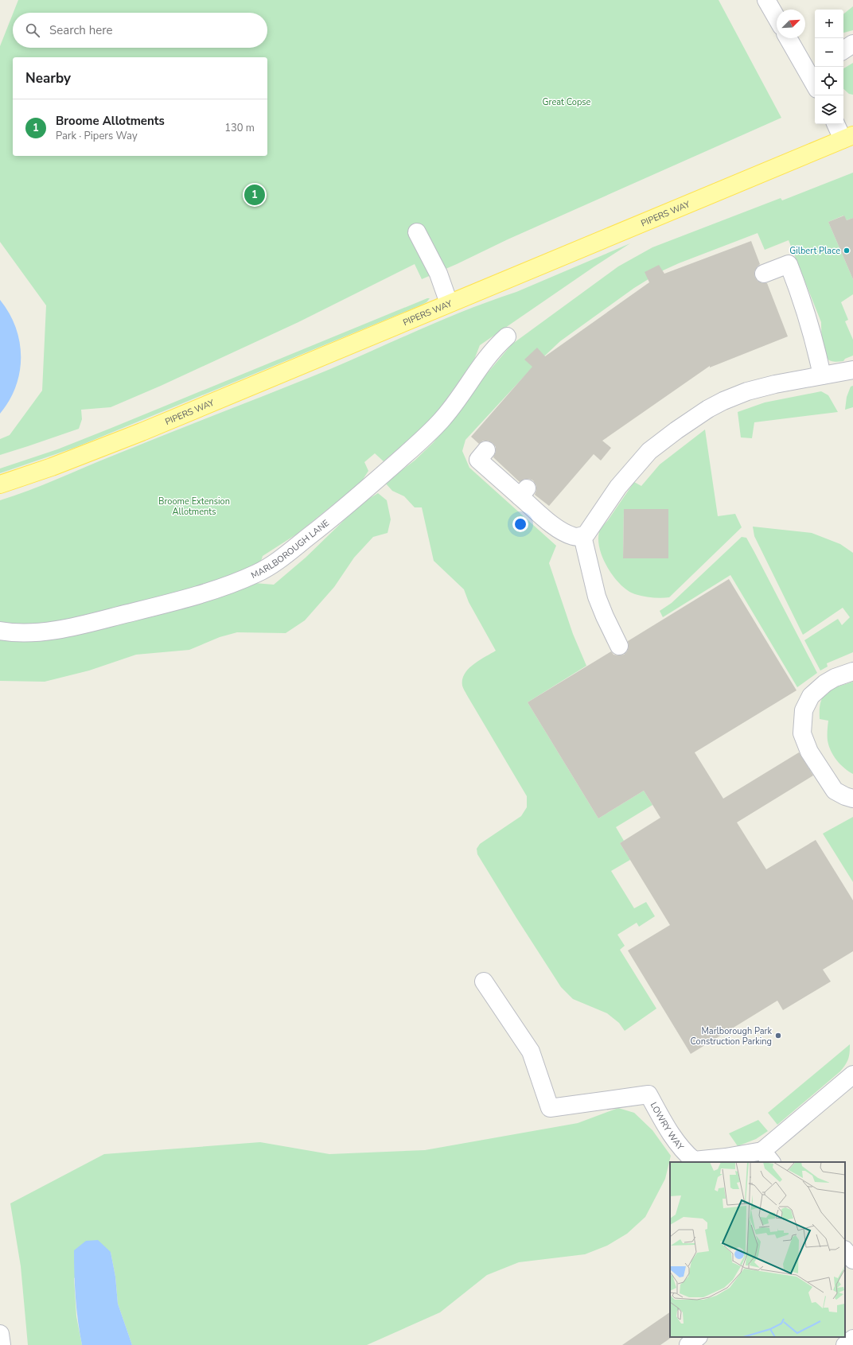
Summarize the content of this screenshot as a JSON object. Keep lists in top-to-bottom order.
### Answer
{
  "streets": {
    "main road": ["PIPERS WAY"],
    "street": ["MARLBOROUGH LANE", "LOWRY WAY"]
  },
  "parks": ["Great Copse", "Broome Extension Allotments"],
  "places": ["Gilbert Place", "Marlborough Park Construction Parking"],
  "north": "top right",
  "page": {
    "map_buttons": ["+", "−"],
    "search": "Search here",
    "heading": "Nearby",
    "list": [
      {
        "mark": "1",
        "name": "Broome Allotments",
        "note": "Park · Pipers Way",
        "value": "130 m"
      }
    ],
    "pins": "1"
  }
}
